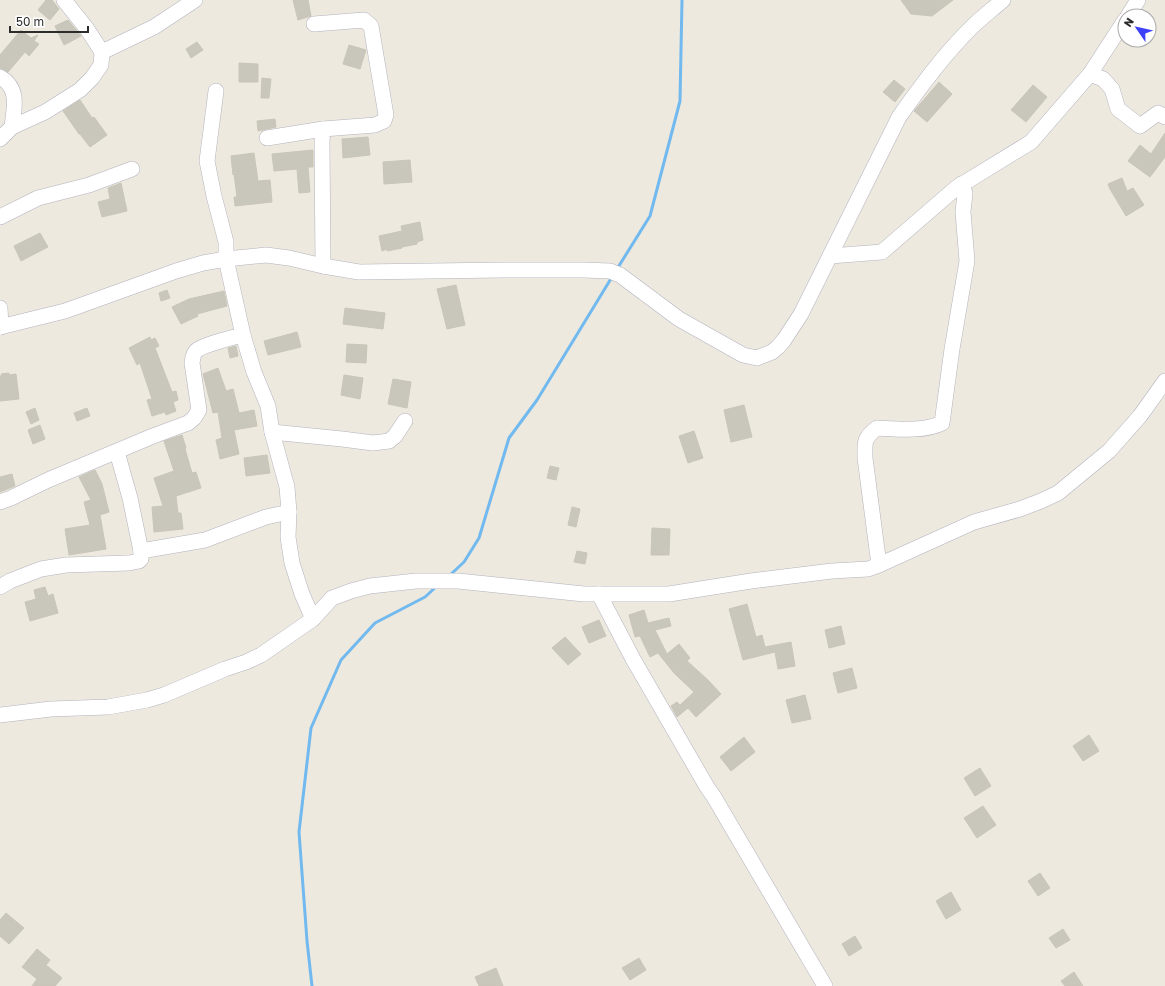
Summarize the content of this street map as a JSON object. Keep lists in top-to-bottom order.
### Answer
{
  "scale_bar": "50 m",
  "north": "top left"
}
